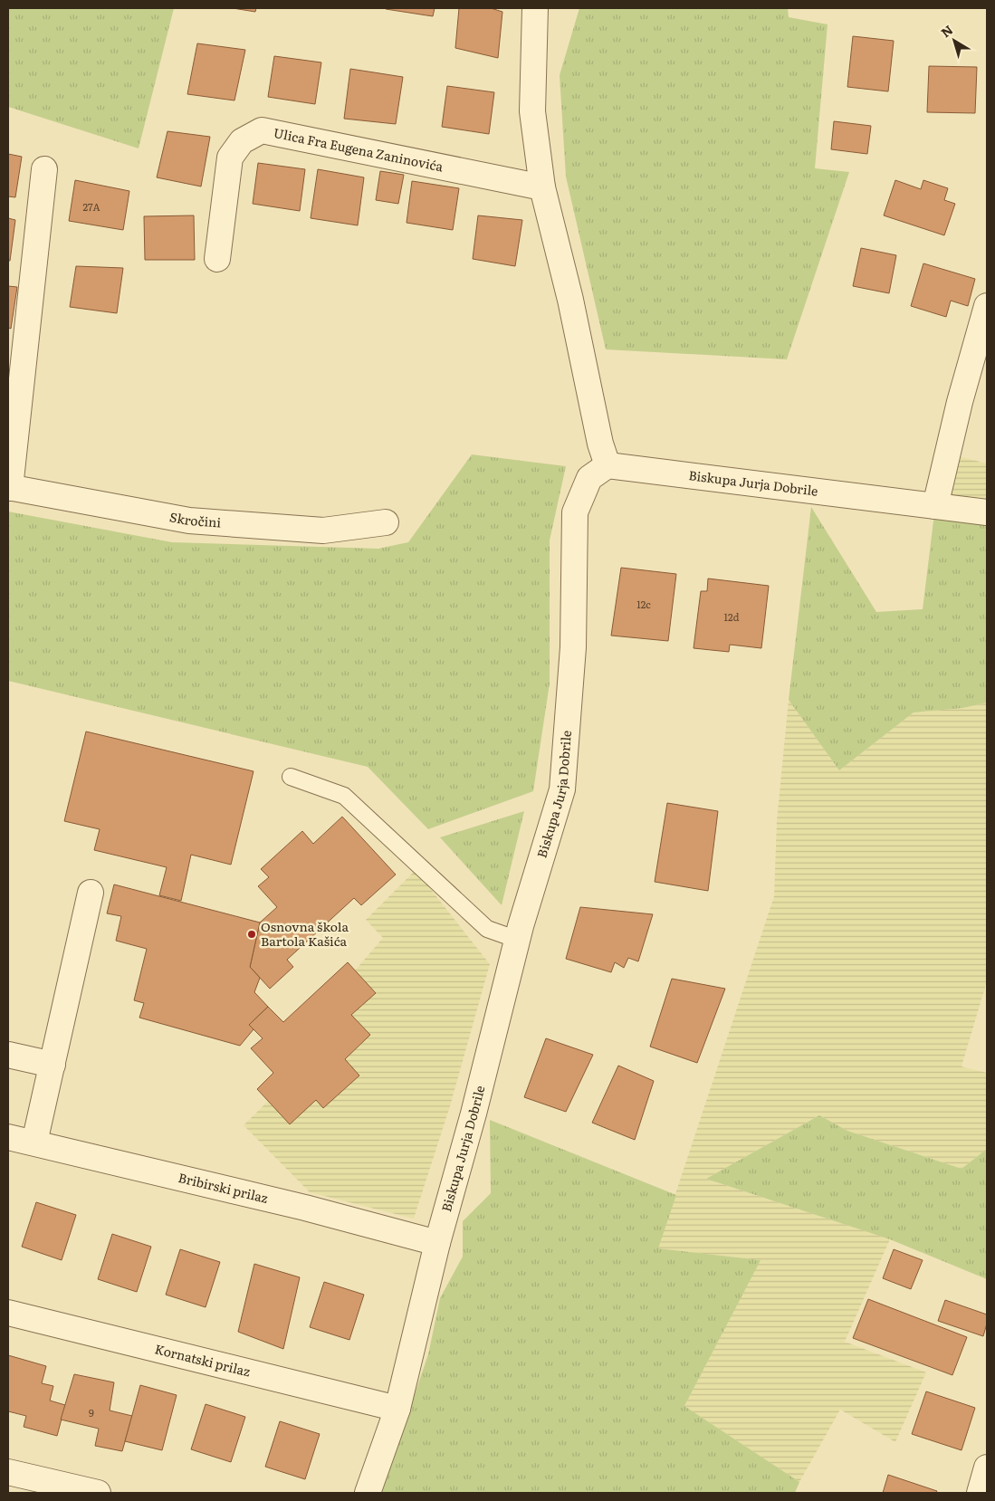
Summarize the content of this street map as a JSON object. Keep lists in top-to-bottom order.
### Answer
{
  "streets": {
    "street": [
      "Ulica Fra Eugena Zaninovića",
      "Biskupa Jurja Dobrile",
      "Skročini",
      "Bribirski prilaz",
      "Kornatski prilaz"
    ]
  },
  "crossings": [
    ["Biskupa Jurja Dobrile", "Bribirski prilaz"],
    ["Biskupa Jurja Dobrile", "Kornatski prilaz"]
  ],
  "places": ["Osnovna škola Bartola Kašića"],
  "house_numbers": [
    "27A",
    "12c",
    "12d",
    "9"
  ],
  "north": "top left"
}
